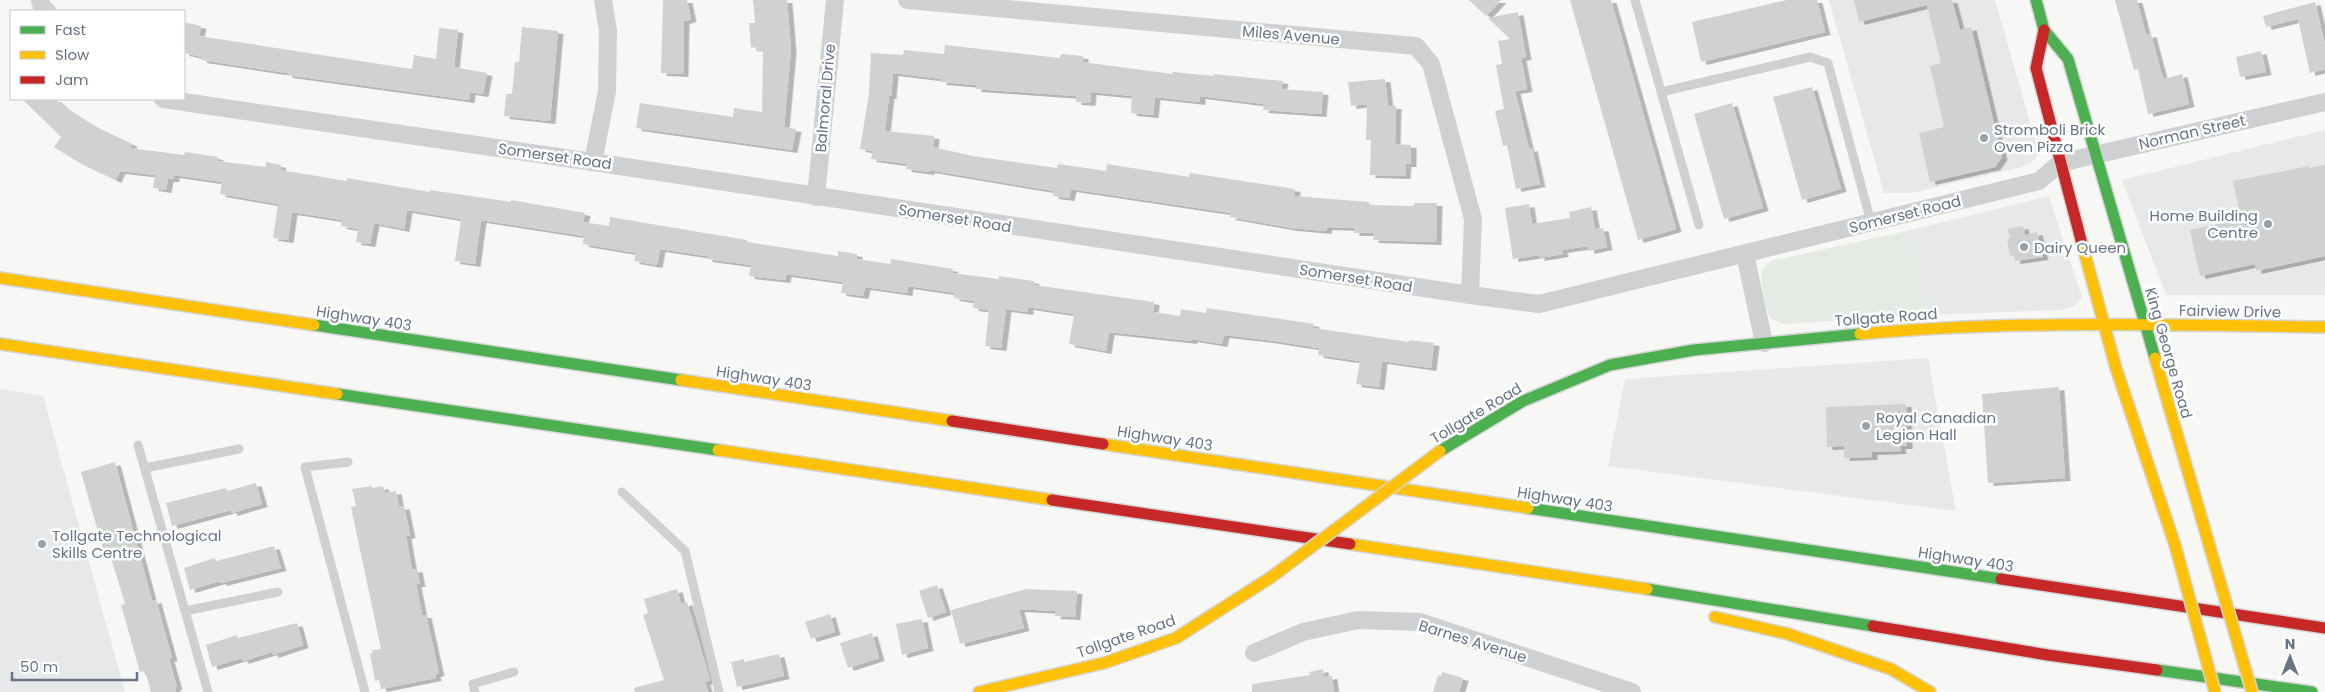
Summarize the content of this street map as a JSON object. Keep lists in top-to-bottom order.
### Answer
{
  "streets": {
    "main road": [
      "Fairview Drive",
      "Tollgate Road",
      "Highway 403",
      "King George Road"
    ],
    "street": [
      "Miles Avenue",
      "Balmoral Drive",
      "Norman Street",
      "Somerset Road",
      "Barnes Avenue"
    ]
  },
  "crossings": [
    ["Miles Avenue", "Somerset Road"],
    ["Balmoral Drive", "Somerset Road"],
    ["Norman Street", "Somerset Road"],
    ["Norman Street", "King George Road"],
    ["Somerset Road", "King George Road"],
    ["Fairview Drive", "Tollgate Road"],
    ["Fairview Drive", "King George Road"],
    ["Tollgate Road", "King George Road"]
  ],
  "places": [
    "Stromboli Brick Oven Pizza",
    "Home Building Centre",
    "Dairy Queen",
    "Royal Canadian Legion Hall",
    "Tollgate Technological Skills Centre"
  ],
  "legend": ["Fast", "Slow", "Jam"],
  "scale_bar": "50 m",
  "north": "top"
}
